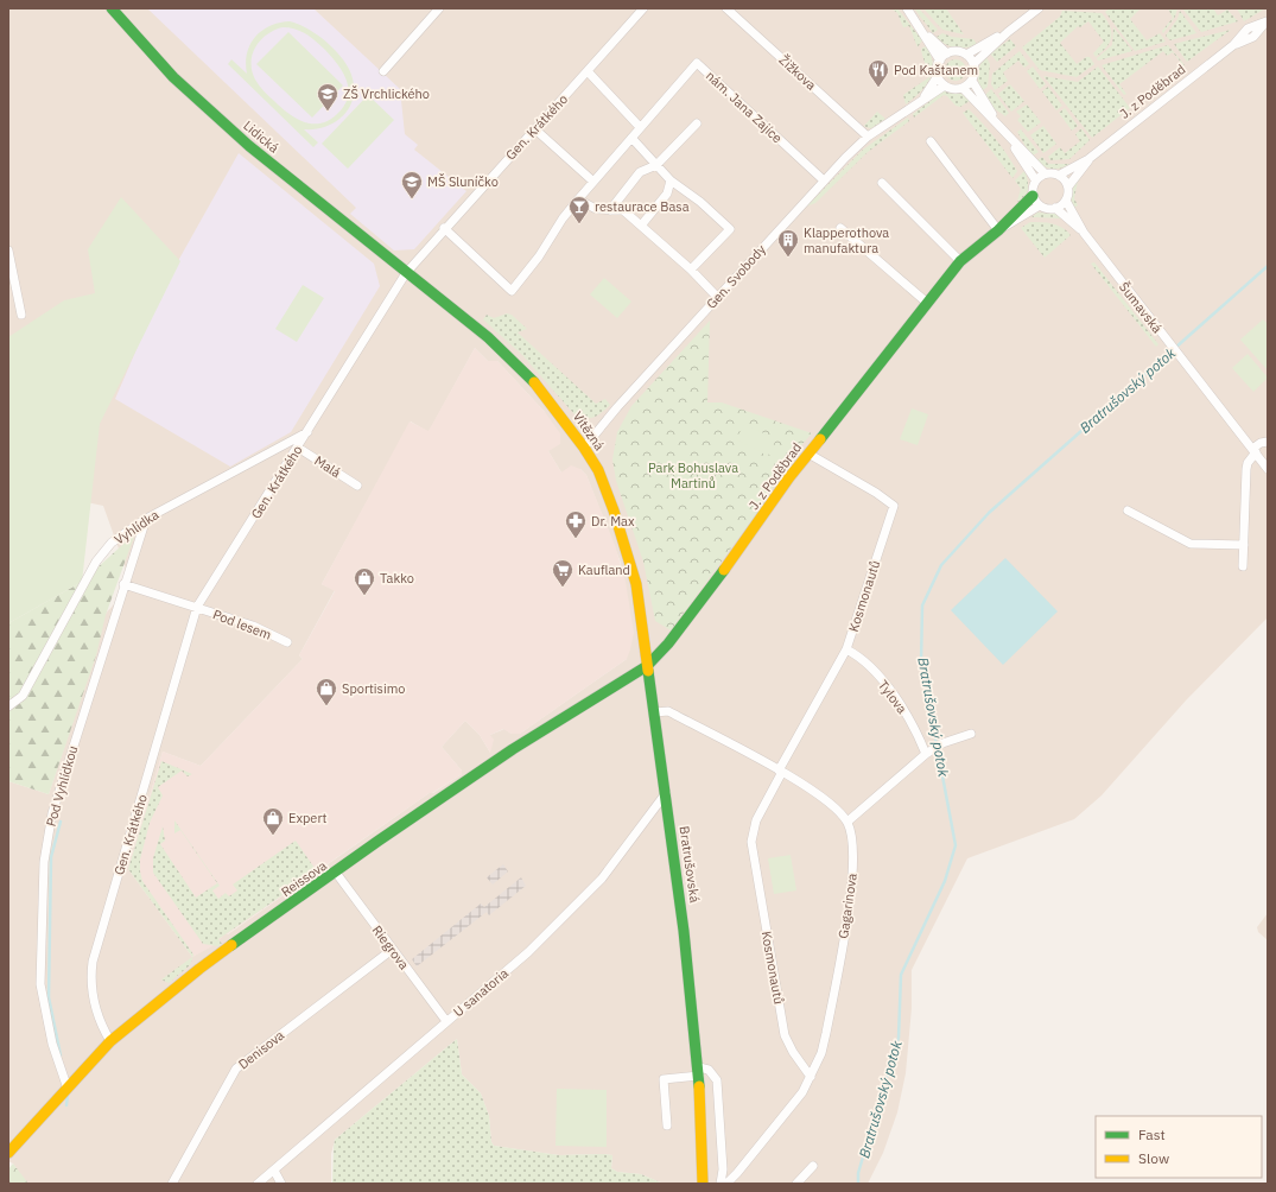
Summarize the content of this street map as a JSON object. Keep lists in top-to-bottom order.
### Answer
{
  "streets": {
    "street": [
      "Žižkova",
      "J. z Poděbrad",
      "nám. Jana Zajíce",
      "Gen. Krátkého",
      "Lidická",
      "Gen. Svobody",
      "Šumavská",
      "Vítězná",
      "Malá",
      "Vyhlídka",
      "Kosmonautů",
      "Pod lesem",
      "Tylova",
      "Pod Vyhlídkou",
      "Bratrušovská",
      "Reissova",
      "Gagarinova",
      "Riegrova",
      "U sanatoria",
      "Denisova"
    ]
  },
  "crossings": [
    ["Žižkova", "Gen. Svobody"],
    ["J. z Poděbrad", "Šumavská"],
    ["J. z Poděbrad", "Vítězná"],
    ["J. z Poděbrad", "Kosmonautů"],
    ["J. z Poděbrad", "Bratrušovská"],
    ["J. z Poděbrad", "Reissova"],
    ["nám. Jana Zajíce", "Gen. Krátkého"],
    ["nám. Jana Zajíce", "Gen. Svobody"],
    ["Gen. Krátkého", "Lidická"],
    ["Gen. Krátkého", "Vítězná"],
    ["Gen. Krátkého", "Malá"],
    ["Gen. Krátkého", "Vyhlídka"],
    ["Gen. Krátkého", "Pod lesem"],
    ["Gen. Krátkého", "Reissova"],
    ["Lidická", "Vítězná"],
    ["Gen. Svobody", "Vítězná"],
    ["Vítězná", "Bratrušovská"],
    ["Vítězná", "Reissova"],
    ["Vyhlídka", "Pod Vyhlídkou"],
    ["Kosmonautů", "Tylova"],
    ["Kosmonautů", "Gagarinova"],
    ["Pod lesem", "Pod Vyhlídkou"],
    ["Pod Vyhlídkou", "Reissova"],
    ["Bratrušovská", "Reissova"],
    ["Bratrušovská", "Gagarinova"],
    ["Bratrušovská", "U sanatoria"],
    ["Reissova", "Riegrova"],
    ["Riegrova", "U sanatoria"],
    ["Riegrova", "Denisova"]
  ],
  "water": ["Bratrušovský potok"],
  "parks": ["Park Bohuslava Martinů"],
  "places": {
    "restaurant": ["Pod Kaštanem"],
    "school or university": ["ZŠ Vrchlického", "MŠ Sluníčko"],
    "bar": ["restaurace Basa"],
    "building": ["Klapperothova manufaktura"],
    "pharmacy": ["Dr. Max"],
    "supermarket": ["Kaufland"],
    "shop": ["Takko", "Sportisimo", "Expert"]
  },
  "legend": ["Fast", "Slow"]
}
